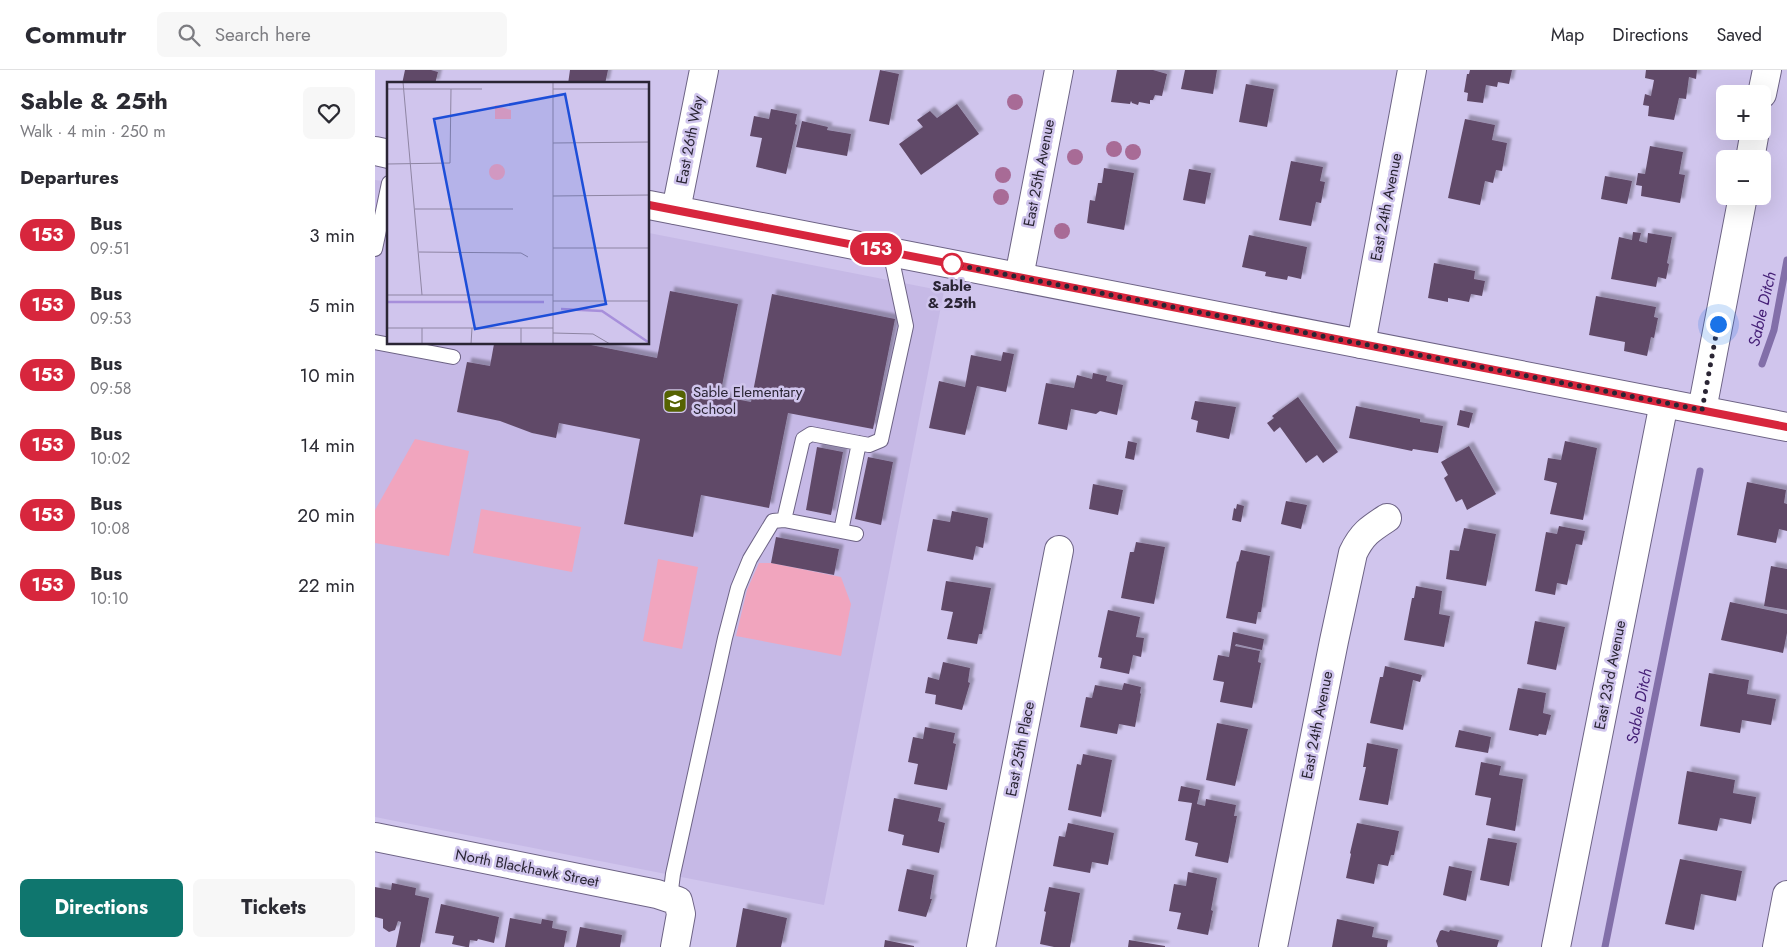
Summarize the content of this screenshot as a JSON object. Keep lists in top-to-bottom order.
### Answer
{
  "streets": {
    "street": [
      "East 26th Way",
      "East 25th Avenue",
      "East 24th Avenue",
      "East 23rd Avenue",
      "East 25th Place",
      "North Blackhawk Street"
    ]
  },
  "water": ["Sable Ditch"],
  "places": {
    "other": ["Sable & 25th"],
    "school or university": ["Sable Elementary School"]
  },
  "lines": ["bus line 153"],
  "page": {
    "header": "Commutr",
    "search": "Search here",
    "nav": ["Map", "Directions", "Saved"],
    "heading": [
      ["Sable & 25th", "Walk · 4 min · 250 m"],
      "Departures"
    ],
    "on_map": "153",
    "map_buttons": ["+", "−"],
    "list": [
      {
        "mark": "153",
        "name": "Bus",
        "note": "09:51",
        "value": "3 min"
      },
      {
        "mark": "153",
        "name": "Bus",
        "note": "09:53",
        "value": "5 min"
      },
      {
        "mark": "153",
        "name": "Bus",
        "note": "09:58",
        "value": "10 min"
      },
      {
        "mark": "153",
        "name": "Bus",
        "note": "10:02",
        "value": "14 min"
      },
      {
        "mark": "153",
        "name": "Bus",
        "note": "10:08",
        "value": "20 min"
      },
      {
        "mark": "153",
        "name": "Bus",
        "note": "10:10",
        "value": "22 min"
      }
    ],
    "buttons": ["Directions", "Tickets"]
  }
}
